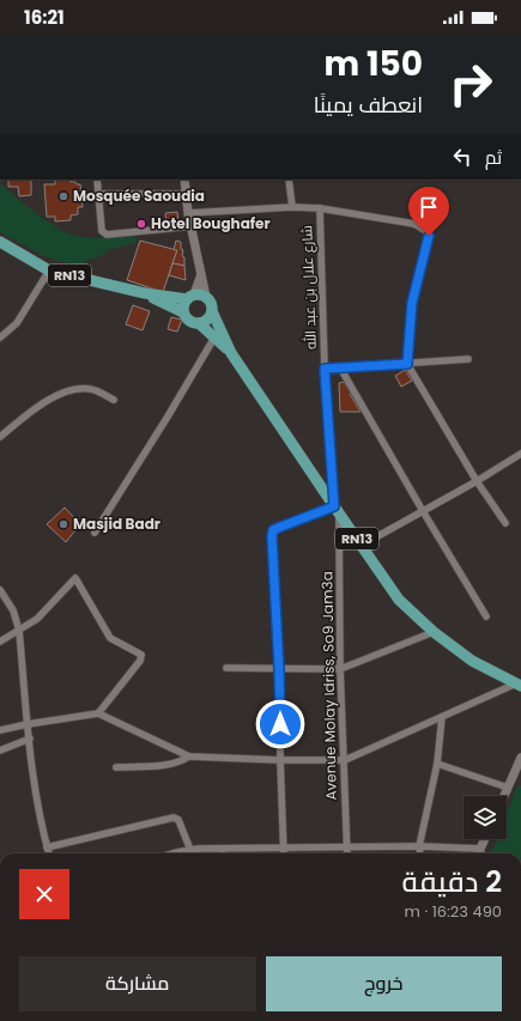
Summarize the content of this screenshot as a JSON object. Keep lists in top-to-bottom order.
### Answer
{
  "streets": {
    "main road": ["RN13"],
    "street": ["شارع علال بن عبد الله", "Avenue Molay Idriss, So9 Jam3a"]
  },
  "crossings": [
    ["RN13", "شارع علال بن عبد الله"],
    ["RN13", "Avenue Molay Idriss, So9 Jam3a"],
    ["شارع علال بن عبد الله", "Avenue Molay Idriss, So9 Jam3a"]
  ],
  "places": ["Mosquée Saoudia", "Hotel Boughafer", "Masjid Badr"],
  "page": {
    "status": "16:21",
    "turn": ["150 m", "انعطف يمينًا"],
    "then": "ثم",
    "heading": ["2 دقيقة", "490 m · 16:23"],
    "buttons": ["خروج", "مشاركة"]
  }
}
